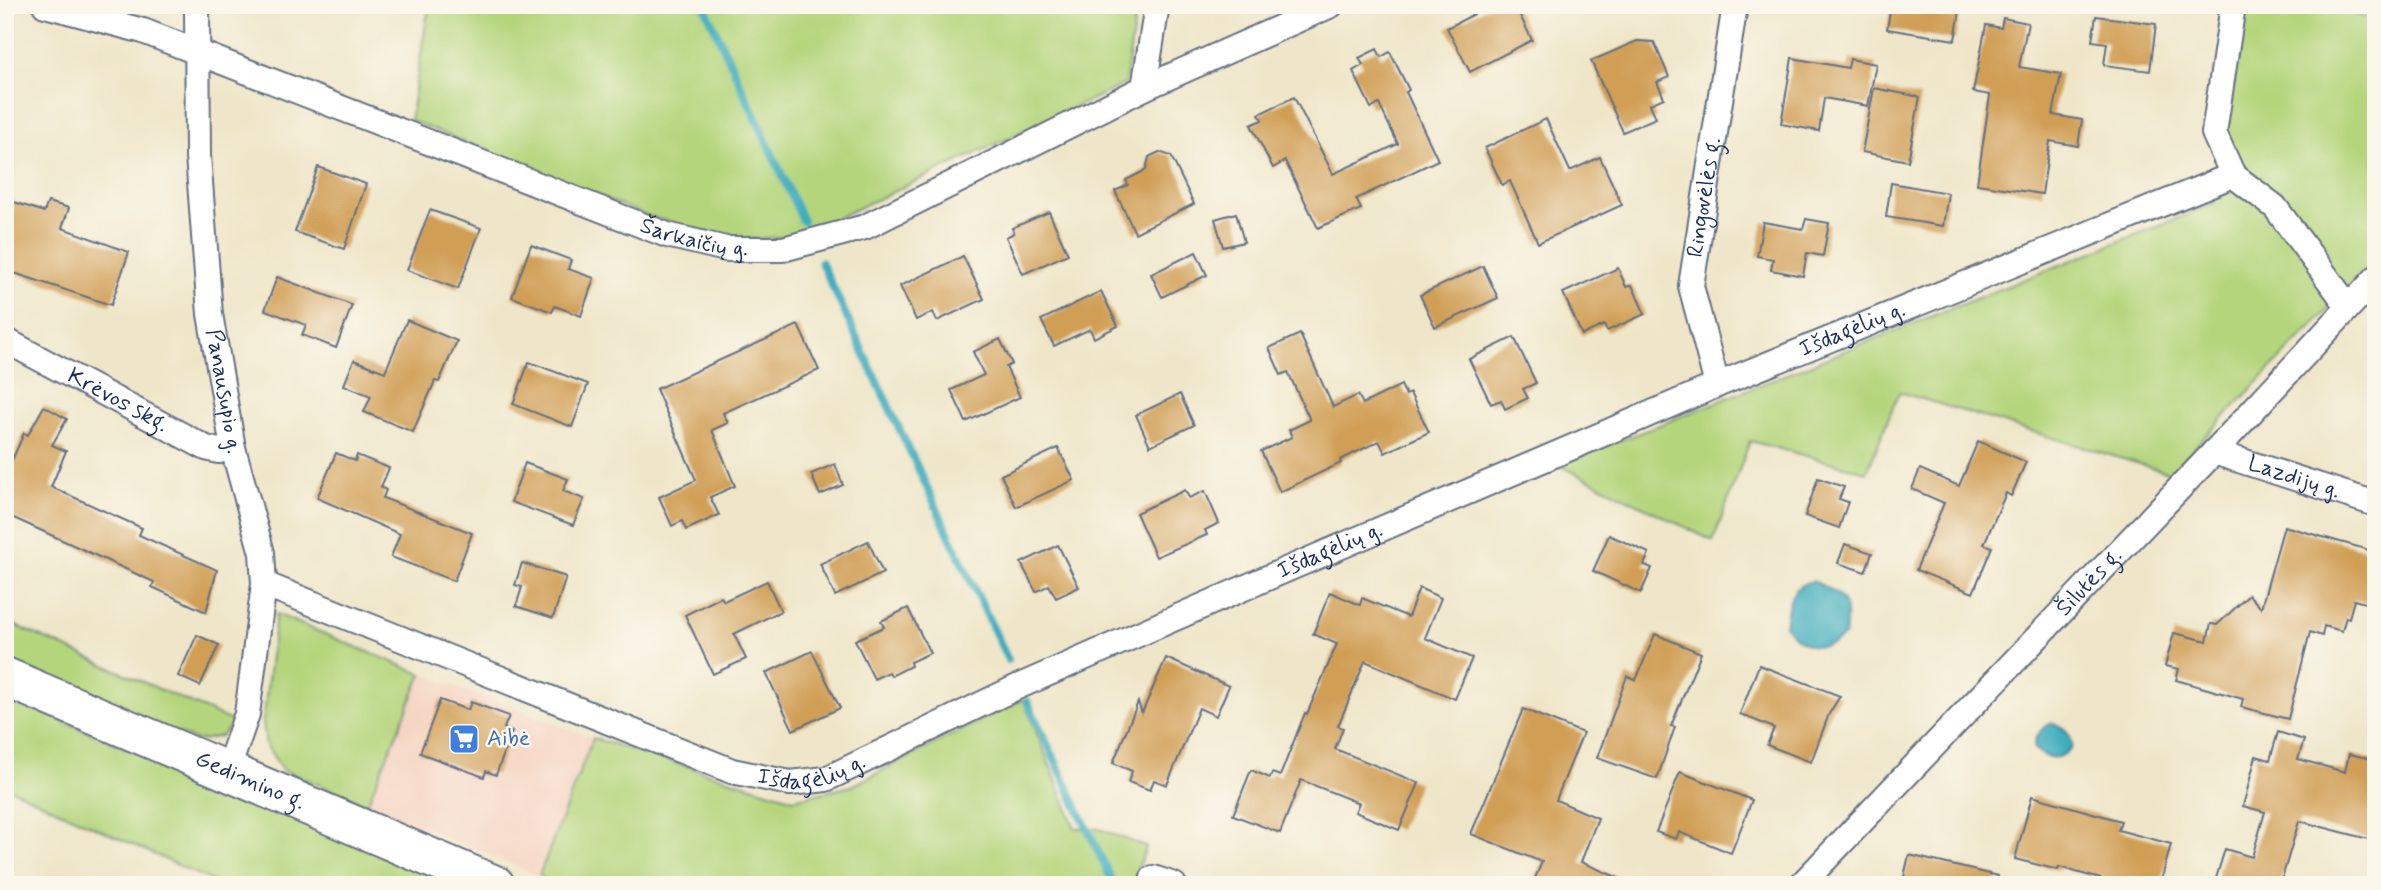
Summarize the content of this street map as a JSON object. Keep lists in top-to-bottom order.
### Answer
{
  "streets": {
    "highway": ["Gedimino g."],
    "street": [
      "Ringovėlės g.",
      "Šarkaičių g.",
      "Išdagėlių g.",
      "Panausupio g.",
      "Krėvos skg.",
      "Lazdijų g.",
      "Šilutės g."
    ]
  },
  "crossings": [
    ["Ringovėlės g.", "Išdagėlių g."],
    ["Šarkaičių g.", "Panausupio g."],
    ["Išdagėlių g.", "Panausupio g."],
    ["Panausupio g.", "Krėvos skg."],
    ["Panausupio g.", "Gedimino g."],
    ["Lazdijų g.", "Šilutės g."]
  ],
  "places": {
    "supermarket": ["Aibė"]
  }
}
